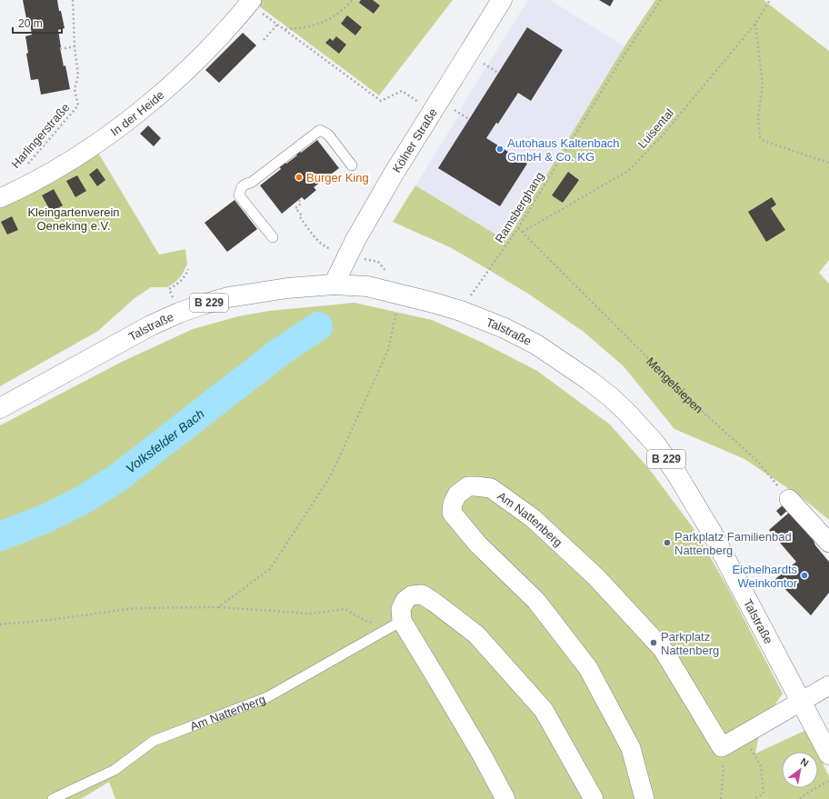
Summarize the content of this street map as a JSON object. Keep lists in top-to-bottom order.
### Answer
{
  "streets": {
    "main road": ["Kölner Straße", "B 229", "Talstraße"],
    "street": ["In der Heide", "Am Nattenberg"],
    "path": [
      "Luisental",
      "Harlingerstraße",
      "Ramsberghang",
      "Mengelsiepen"
    ]
  },
  "crossings": [
    ["Luisental", "Mengelsiepen"],
    ["Kölner Straße", "Talstraße"],
    ["Ramsberghang", "Talstraße"],
    ["Ramsberghang", "Mengelsiepen"]
  ],
  "water": ["Volksfelder Bach"],
  "parks": ["Kleingartenverein Oeneking e.V."],
  "places": [
    "Autohaus Kaltenbach GmbH & Co. KG",
    "Burger King",
    "Parkplatz Familienbad Nattenberg",
    "Eichelhardts Weinkontor",
    "Parkplatz Nattenberg"
  ],
  "scale_bar": "20 m",
  "north": "top right"
}
